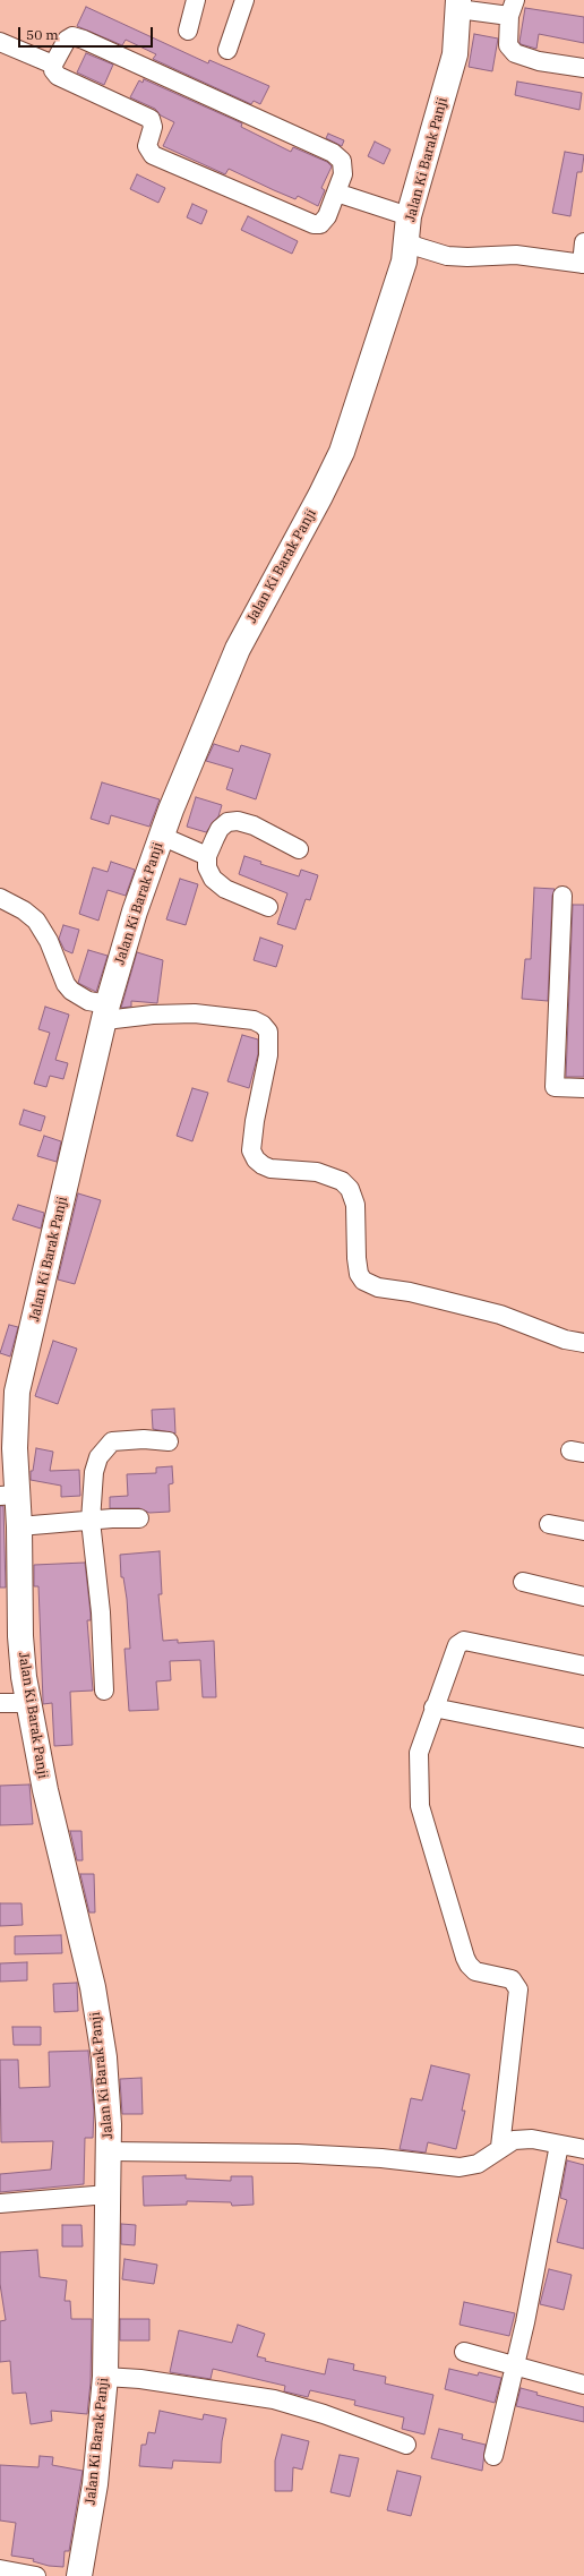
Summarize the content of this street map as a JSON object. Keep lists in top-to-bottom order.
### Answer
{
  "streets": {
    "street": ["Jalan Ki Barak Panji"]
  },
  "scale_bar": "50 m"
}
